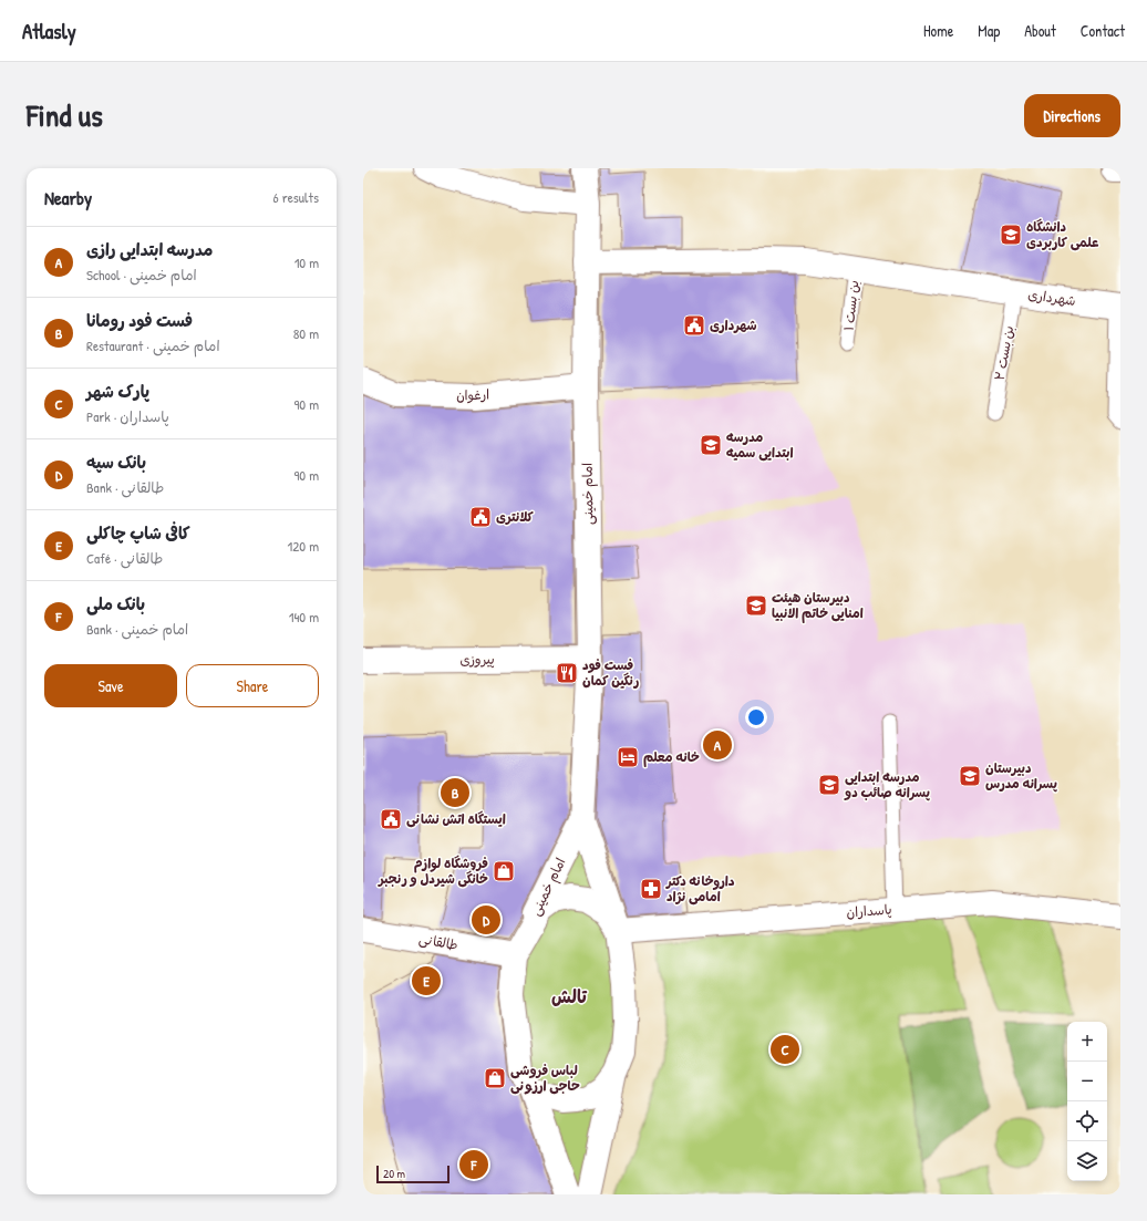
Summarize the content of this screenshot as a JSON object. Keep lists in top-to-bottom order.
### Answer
{
  "streets": {
    "street": [
      "شهرداری",
      "ارغوان",
      "امام خمینی",
      "پیروزی",
      "پاسداران",
      "طالقانی"
    ],
    "lane": ["بن بست ۱", "بن بست ۲"]
  },
  "crossings": [
    ["شهرداری", "بن بست ۱"],
    ["شهرداری", "بن بست ۲"],
    ["شهرداری", "امام خمینی"],
    ["ارغوان", "امام خمینی"],
    ["امام خمینی", "پیروزی"],
    ["امام خمینی", "پاسداران"],
    ["امام خمینی", "طالقانی"]
  ],
  "districts": ["تالش"],
  "places": {
    "school or university": [
      "دانشگاه علمی کاربردی",
      "مدرسه ابتدایی سمیه",
      "دبیرستان هیئت امنایی خاتم الانبیا",
      "دبیرستان پسرانه مدرس",
      "مدرسه ابتدایی پسرانه صائب دو"
    ],
    "public building": ["شهرداری", "کلانتری", "ایستگاه اتش نشانی"],
    "restaurant": ["فست فود رنگین کمان"],
    "hotel": ["خانه معلم"],
    "shop": ["فروشگاه لوازم خانگی شیردل و رنجبر", "لباس فروشی حاجی ارزونی"],
    "pharmacy": ["داروخانه دکتر امامی نژاد"]
  },
  "scale_bar": "20 m",
  "page": {
    "header": "Atlasly",
    "nav": [
      "Home",
      "Map",
      "About",
      "Contact"
    ],
    "title": "Find us",
    "buttons": [
      "Directions",
      ["Save", "Share"]
    ],
    "heading": ["Nearby", "6 results"],
    "list": [
      {
        "mark": "A",
        "name": "مدرسه ابتدایی رازی",
        "note": "School · امام خمینی",
        "value": "10 m"
      },
      {
        "mark": "B",
        "name": "فست فود رومانا",
        "note": "Restaurant · امام خمینی",
        "value": "80 m"
      },
      {
        "mark": "C",
        "name": "پارک شهر",
        "note": "Park · پاسداران",
        "value": "90 m"
      },
      {
        "mark": "D",
        "name": "بانک سپه",
        "note": "Bank · طالقانی",
        "value": "90 m"
      },
      {
        "mark": "E",
        "name": "کافی شاپ چاکلی",
        "note": "Café · طالقانی",
        "value": "120 m"
      },
      {
        "mark": "F",
        "name": "بانک ملی",
        "note": "Bank · امام خمینی",
        "value": "140 m"
      }
    ],
    "pins": [
      "A",
      "B",
      "D",
      "E",
      "C",
      "F"
    ],
    "map_buttons": ["+", "−"],
    "scale": "20 m"
  }
}
